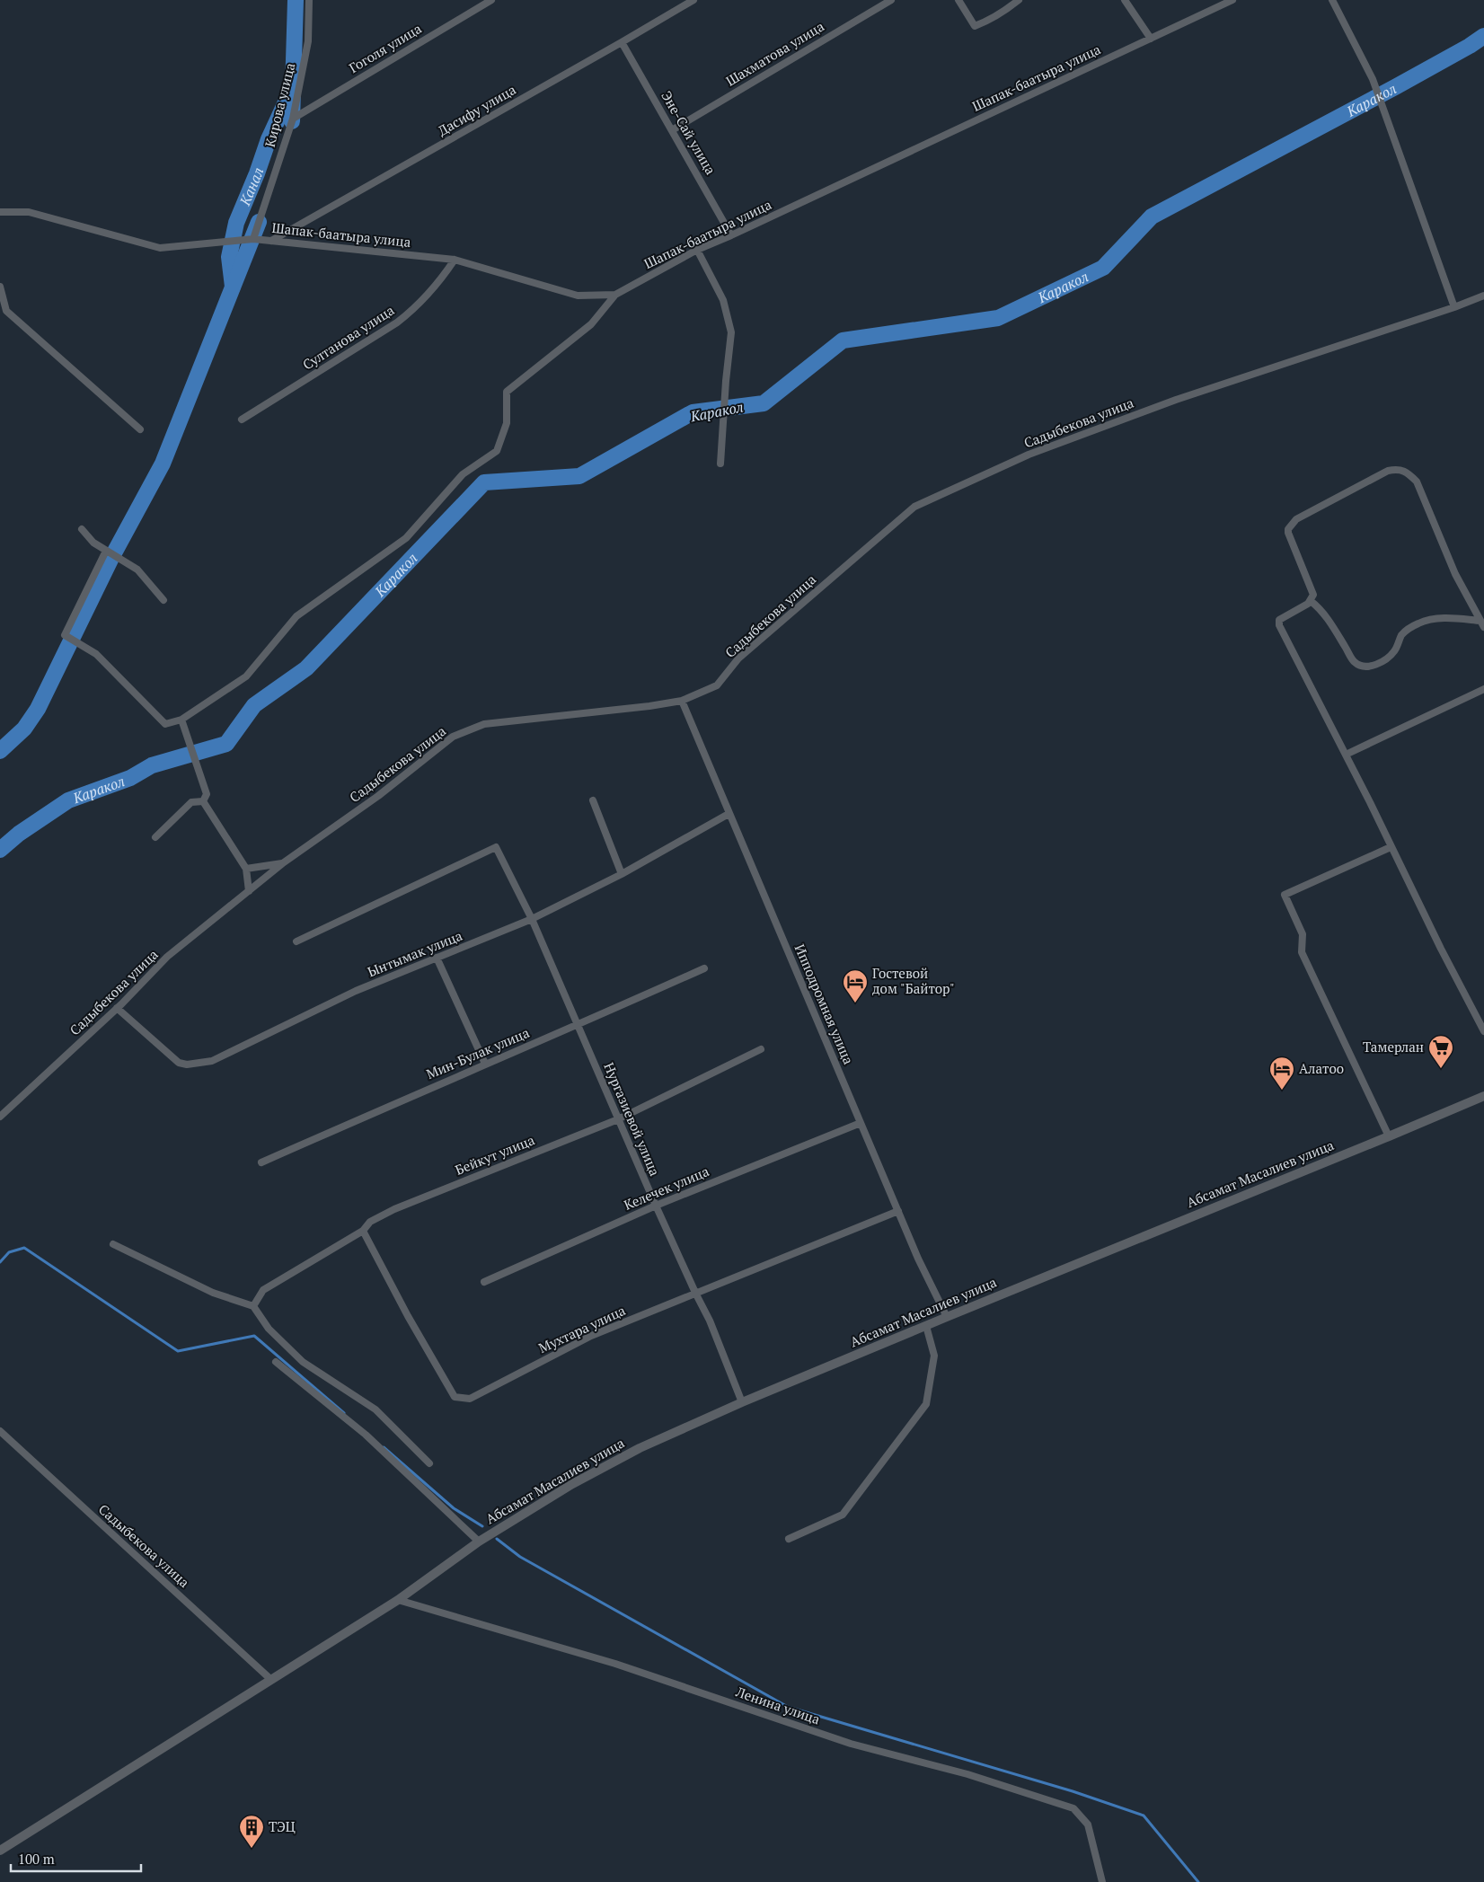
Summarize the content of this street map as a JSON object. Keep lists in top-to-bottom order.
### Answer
{
  "streets": {
    "street": [
      "Гоголя улица",
      "Шахматова улица",
      "Шапак-баатыра улица",
      "Кирова улица",
      "Дасифу улица",
      "Эне-Сай улица",
      "Султанова улица",
      "Садыбекова улица",
      "Ынтымак улица",
      "Ипподромная улица",
      "Мин-Булак улица",
      "Нургазиевой улица",
      "Бейкут улица",
      "Абсамат Масалиев улица",
      "Келечек улица",
      "Мухтара улица",
      "Ленина улица"
    ]
  },
  "crossings": [
    ["Гоголя улица", "Кирова улица"],
    ["Шахматова улица", "Эне-Сай улица"],
    ["Шапак-баатыра улица", "Кирова улица"],
    ["Шапак-баатыра улица", "Дасифу улица"],
    ["Шапак-баатыра улица", "Эне-Сай улица"],
    ["Шапак-баатыра улица", "Султанова улица"],
    ["Дасифу улица", "Эне-Сай улица"],
    ["Садыбекова улица", "Ынтымак улица"],
    ["Садыбекова улица", "Ипподромная улица"],
    ["Садыбекова улица", "Абсамат Масалиев улица"],
    ["Ынтымак улица", "Ипподромная улица"],
    ["Ынтымак улица", "Нургазиевой улица"],
    ["Ипподромная улица", "Абсамат Масалиев улица"],
    ["Ипподромная улица", "Келечек улица"],
    ["Ипподромная улица", "Мухтара улица"],
    ["Мин-Булак улица", "Нургазиевой улица"],
    ["Нургазиевой улица", "Бейкут улица"],
    ["Нургазиевой улица", "Абсамат Масалиев улица"],
    ["Нургазиевой улица", "Келечек улица"],
    ["Нургазиевой улица", "Мухтара улица"],
    ["Бейкут улица", "Мухтара улица"],
    ["Абсамат Масалиев улица", "Ленина улица"]
  ],
  "water": ["Каракол", "Канал"],
  "places": {
    "hotel": ["Гостевой дом \"Байтор\"", "Алатоо"],
    "supermarket": ["Тамерлан"],
    "building": ["ТЭЦ"]
  },
  "scale_bar": "100 m"
}
